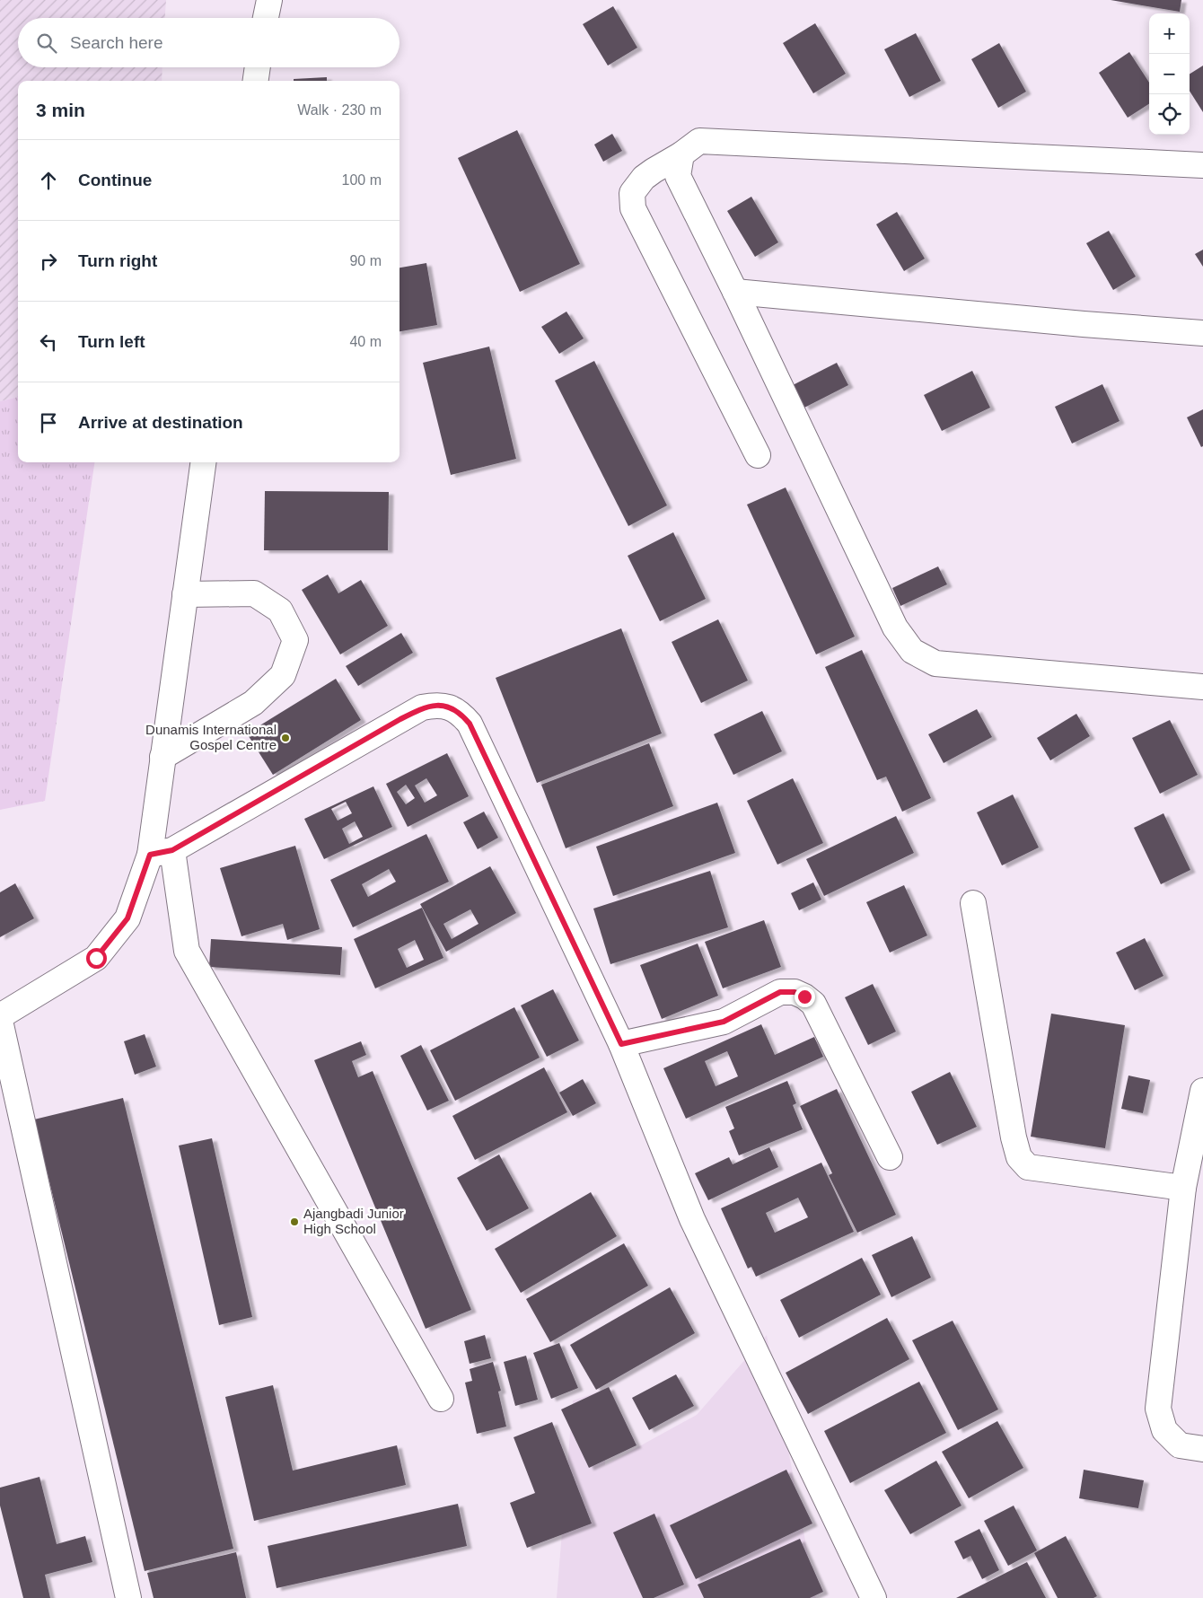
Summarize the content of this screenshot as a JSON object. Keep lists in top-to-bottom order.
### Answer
{
  "places": ["Dunamis International Gospel Centre", "Ajangbadi Junior High School"],
  "page": {
    "map_buttons": ["+", "−"],
    "search": "Search here",
    "heading": ["3 min", "Walk · 230 m"],
    "list": [
      ["Continue", "100 m"],
      ["Turn right", "90 m"],
      ["Turn left", "40 m"],
      "Arrive at destination"
    ]
  }
}
